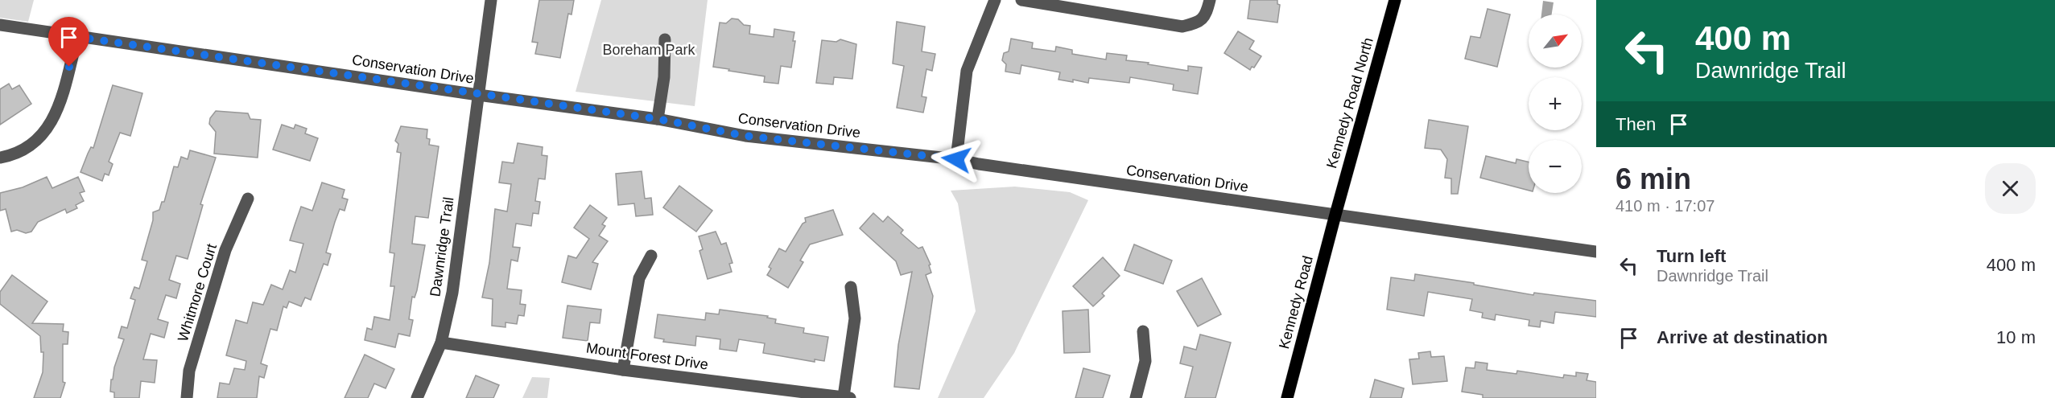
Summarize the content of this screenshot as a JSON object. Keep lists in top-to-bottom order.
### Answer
{
  "streets": {
    "main road": ["Kennedy Road North", "Kennedy Road"],
    "street": [
      "Conservation Drive",
      "Dawnridge Trail",
      "Whitmore Court",
      "Mount Forest Drive"
    ]
  },
  "crossings": [
    ["Conservation Drive", "Kennedy Road North"],
    ["Conservation Drive", "Dawnridge Trail"],
    ["Conservation Drive", "Kennedy Road"],
    ["Kennedy Road North", "Kennedy Road"],
    ["Dawnridge Trail", "Mount Forest Drive"]
  ],
  "parks": ["Boreham Park"],
  "north": "top right",
  "page": {
    "turn": ["400 m", "Dawnridge Trail"],
    "map_buttons": ["+", "−"],
    "then": "Then",
    "heading": ["6 min", "410 m · 17:07"],
    "list": [
      {
        "name": "Turn left",
        "note": "Dawnridge Trail",
        "value": "400 m"
      },
      {
        "name": "Arrive at destination",
        "value": "10 m"
      }
    ]
  }
}
